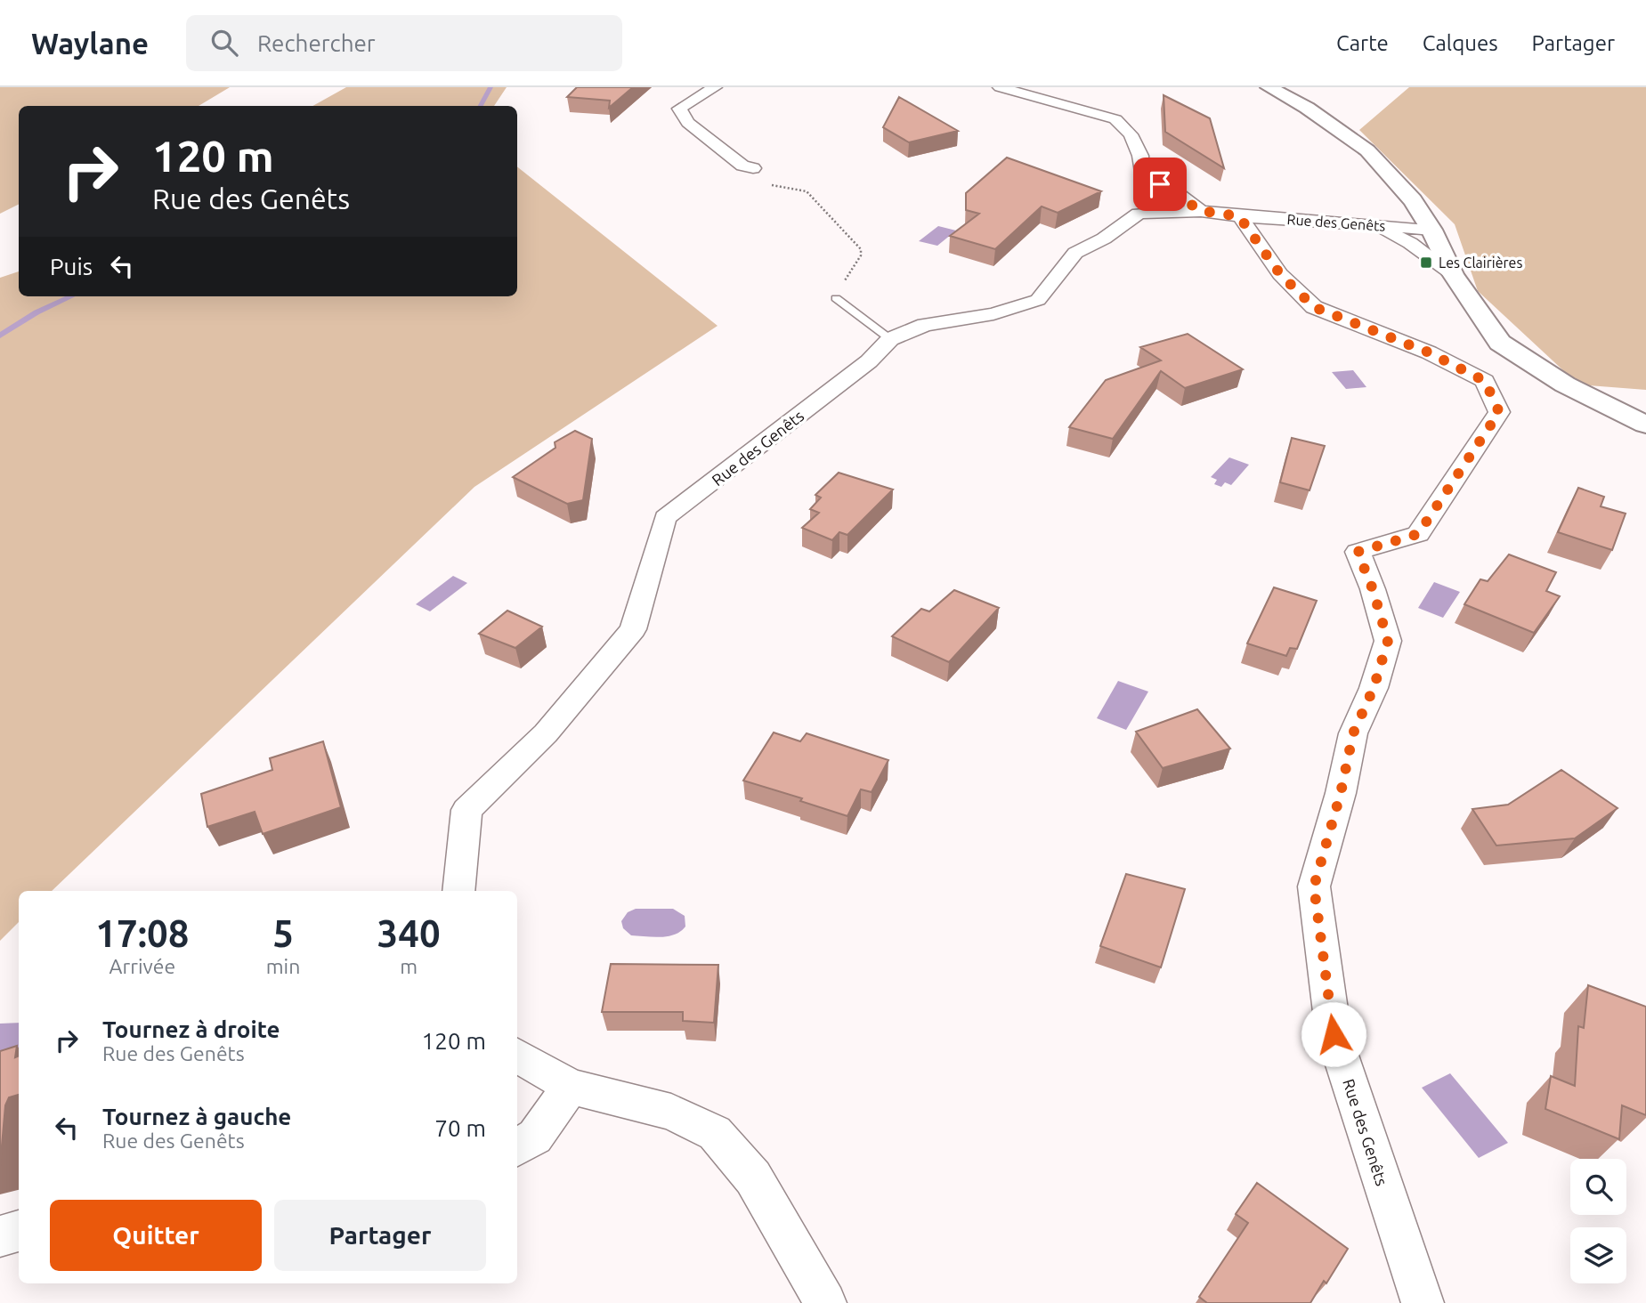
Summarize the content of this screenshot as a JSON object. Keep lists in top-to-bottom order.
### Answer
{
  "streets": {
    "street": ["Rue des Genêts"]
  },
  "places": {
    "transit": ["Les Clairières"]
  },
  "page": {
    "header": "Waylane",
    "search": "Rechercher",
    "nav": ["Carte", "Calques", "Partager"],
    "turn": ["120 m", "Rue des Genêts"],
    "then": "Puis",
    "eta": [
      "17:08",
      "Arrivée",
      "5",
      "min",
      "340",
      "m"
    ],
    "list": [
      {
        "name": "Tournez à droite",
        "note": "Rue des Genêts",
        "value": "120 m"
      },
      {
        "name": "Tournez à gauche",
        "note": "Rue des Genêts",
        "value": "70 m"
      }
    ],
    "buttons": ["Quitter", "Partager"]
  }
}
